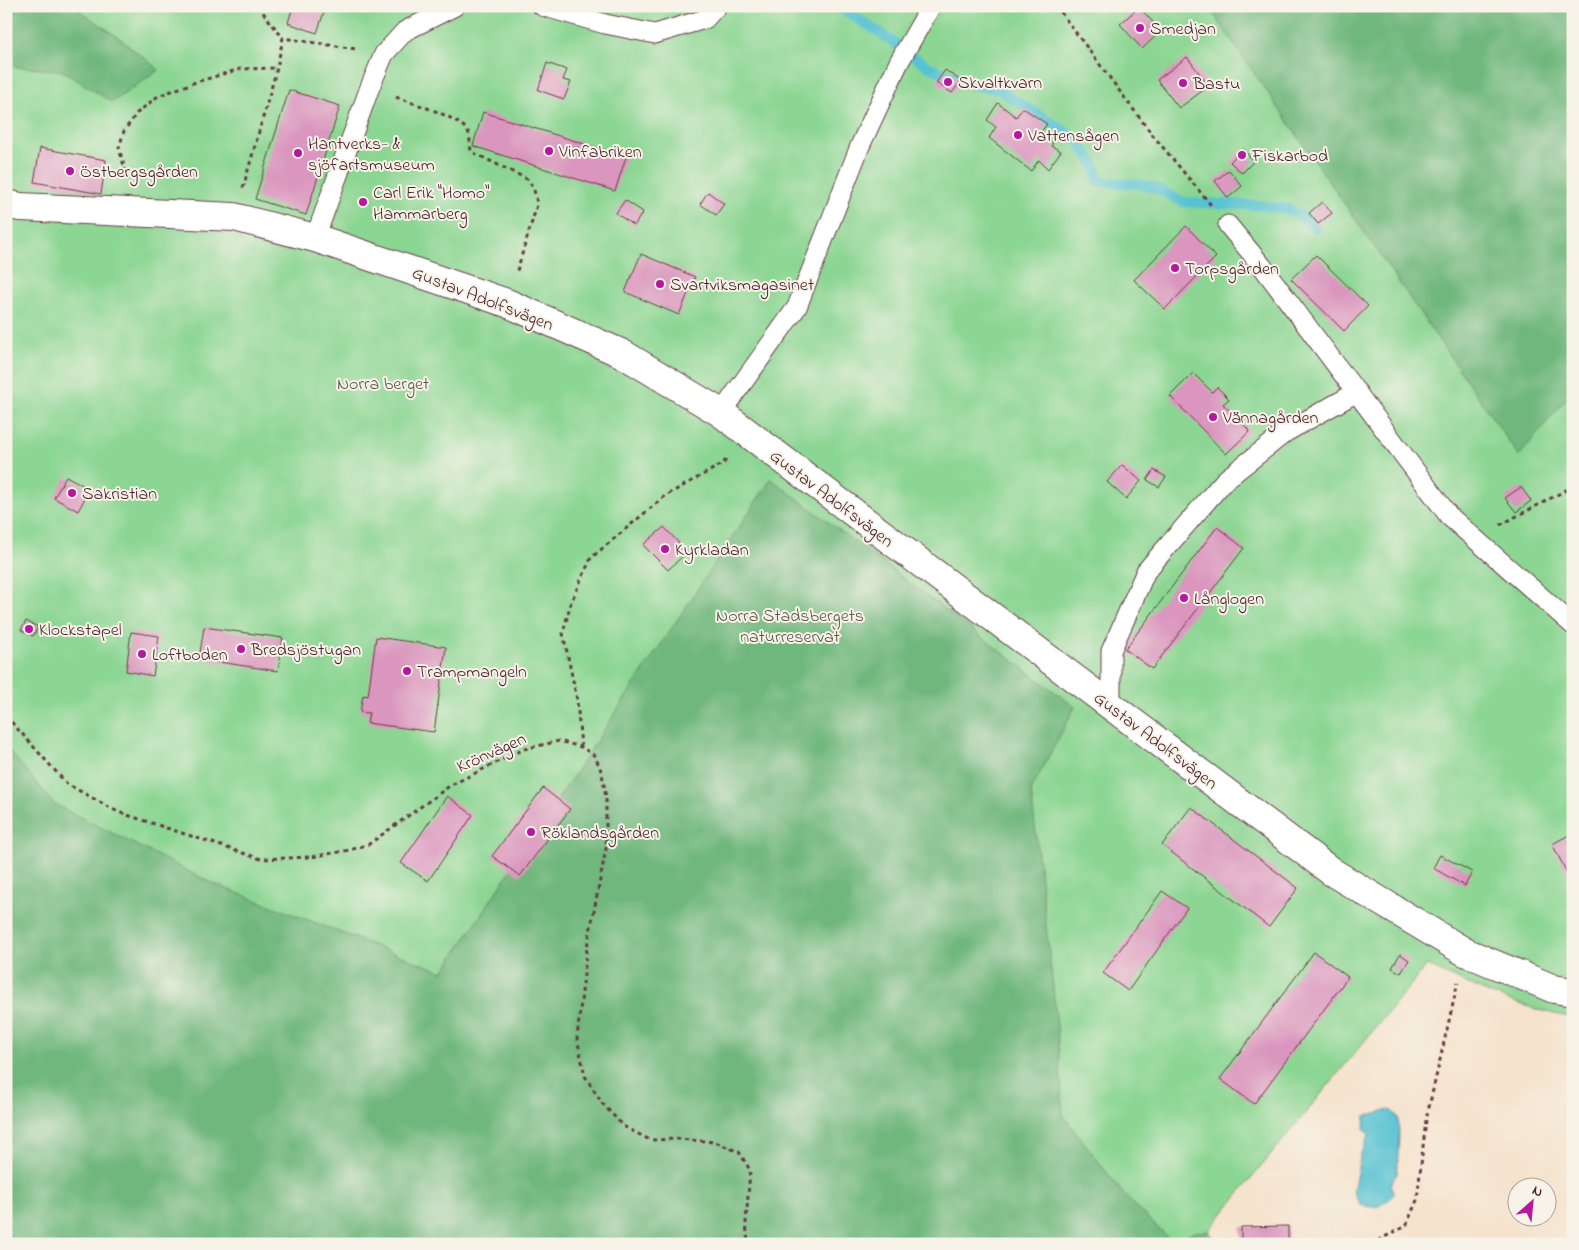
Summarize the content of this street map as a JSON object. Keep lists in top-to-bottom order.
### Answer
{
  "streets": {
    "street": ["Gustav Adolfsvägen"],
    "path": ["Krönvägen"]
  },
  "parks": ["Norra berget", "Norra Stadsbergets naturreservat"],
  "places": [
    "Smedjan",
    "Skvaltkvarn",
    "Bastu",
    "Vattensågen",
    "Vinfabriken",
    "Hantverks- & sjöfartsmuseum",
    "Fiskarbod",
    "Östbergsgården",
    "Carl Erik \"Homo\" Hammarberg",
    "Torpsgården",
    "Svartviksmagasinet",
    "Vännagården",
    "Sakristian",
    "Kyrkladan",
    "Långlogen",
    "Klockstapel",
    "Bredsjöstugan",
    "Loftboden",
    "Trampmangeln",
    "Röklandsgården"
  ],
  "north": "top right"
}
